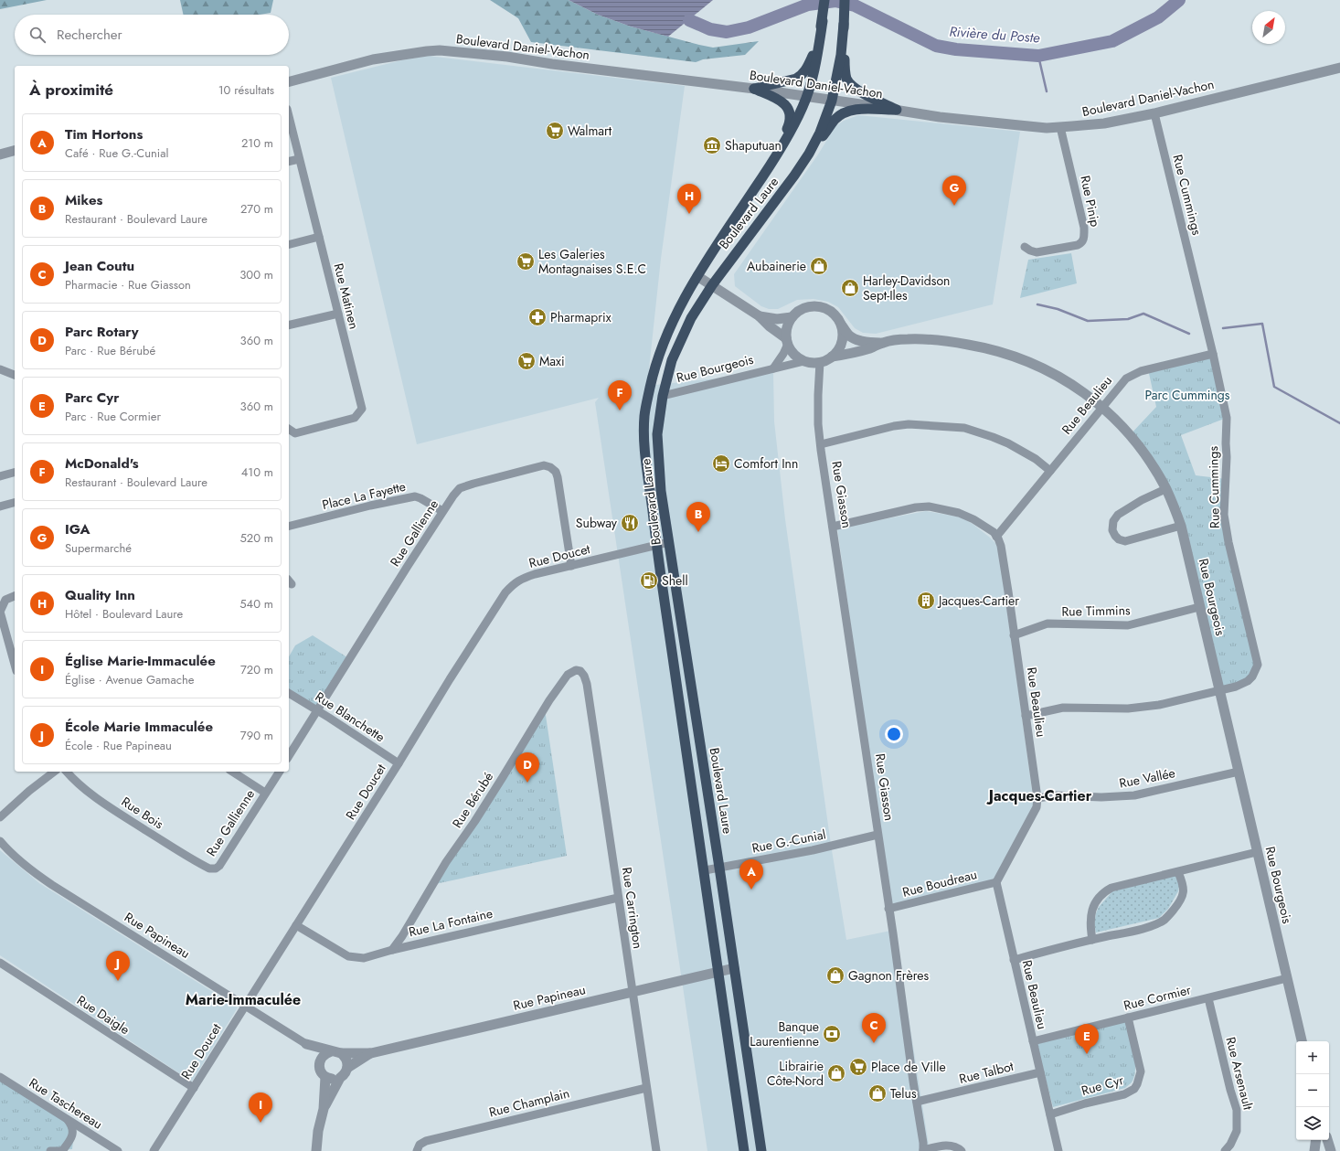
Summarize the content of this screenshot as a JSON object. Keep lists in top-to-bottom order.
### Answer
{
  "streets": {
    "highway": ["Boulevard Laure"],
    "street": [
      "Boulevard Daniel-Vachon",
      "Rue Cummings",
      "Rue Pinip",
      "Rue Matinen",
      "Rue Bourgeois",
      "Rue Beaulieu",
      "Rue Giasson",
      "Place La Fayette",
      "Rue Gallienne",
      "Rue Doucet",
      "Rue Timmins",
      "Rue Blanchette",
      "Rue Vallée",
      "Rue Bérubé",
      "Rue Bois",
      "Rue G.-Cunial",
      "Rue Boudreau",
      "Rue Carrington",
      "Rue La Fontaine",
      "Rue Papineau",
      "Rue Cormier",
      "Rue Daigle",
      "Rue Talbot",
      "Rue Arsenault",
      "Rue Cyr",
      "Rue Champlain",
      "Rue Taschereau"
    ]
  },
  "crossings": [
    ["Boulevard Daniel-Vachon", "Rue Cummings"],
    ["Boulevard Daniel-Vachon", "Rue Pinip"],
    ["Boulevard Daniel-Vachon", "Boulevard Laure"],
    ["Rue Cummings", "Rue Bourgeois"],
    ["Rue Cummings", "Rue Beaulieu"],
    ["Boulevard Laure", "Rue Bourgeois"],
    ["Boulevard Laure", "Rue Doucet"],
    ["Boulevard Laure", "Rue G.-Cunial"],
    ["Boulevard Laure", "Rue Papineau"],
    ["Rue Bourgeois", "Rue Beaulieu"],
    ["Rue Bourgeois", "Rue Giasson"],
    ["Rue Bourgeois", "Rue Timmins"],
    ["Rue Bourgeois", "Rue Vallée"],
    ["Rue Bourgeois", "Rue Cormier"],
    ["Rue Beaulieu", "Rue Timmins"],
    ["Rue Beaulieu", "Rue Vallée"],
    ["Rue Beaulieu", "Rue Boudreau"],
    ["Rue Beaulieu", "Rue Cormier"],
    ["Rue Beaulieu", "Rue Talbot"],
    ["Rue Beaulieu", "Rue Cyr"],
    ["Rue Giasson", "Rue G.-Cunial"],
    ["Rue Giasson", "Rue Boudreau"],
    ["Rue Giasson", "Rue Talbot"],
    ["Place La Fayette", "Rue Gallienne"],
    ["Rue Gallienne", "Rue Doucet"],
    ["Rue Gallienne", "Rue Blanchette"],
    ["Rue Gallienne", "Rue Bois"],
    ["Rue Doucet", "Rue Blanchette"],
    ["Rue Doucet", "Rue La Fontaine"],
    ["Rue Doucet", "Rue Papineau"],
    ["Rue Doucet", "Rue Daigle"],
    ["Rue Bérubé", "Rue Carrington"],
    ["Rue Bérubé", "Rue La Fontaine"],
    ["Rue Carrington", "Rue La Fontaine"],
    ["Rue Carrington", "Rue Papineau"],
    ["Rue Carrington", "Rue Champlain"],
    ["Rue Cormier", "Rue Arsenault"],
    ["Rue Cormier", "Rue Cyr"]
  ],
  "districts": ["Jacques-Cartier", "Marie-Immaculée"],
  "water": ["Rivière du Poste"],
  "parks": ["Parc Cummings"],
  "places": {
    "supermarket": [
      "Walmart",
      "Les Galeries Montagnaises S.E.C",
      "Maxi",
      "Place de Ville"
    ],
    "museum": ["Shaputuan"],
    "shop": [
      "Aubainerie",
      "Harley-Davidson Sept-Iles",
      "Gagnon Frères",
      "Librairie Côte-Nord",
      "Telus"
    ],
    "pharmacy": ["Pharmaprix"],
    "hotel": ["Comfort Inn"],
    "restaurant": ["Subway"],
    "fuel station": ["Shell"],
    "building": ["Jacques-Cartier"],
    "bank": ["Banque Laurentienne"]
  },
  "north": "top right",
  "page": {
    "search": "Rechercher",
    "heading": ["À proximité", "10 résultats"],
    "list": [
      {
        "mark": "A",
        "name": "Tim Hortons",
        "note": "Café · Rue G.-Cunial",
        "value": "210 m"
      },
      {
        "mark": "B",
        "name": "Mikes",
        "note": "Restaurant · Boulevard Laure",
        "value": "270 m"
      },
      {
        "mark": "C",
        "name": "Jean Coutu",
        "note": "Pharmacie · Rue Giasson",
        "value": "300 m"
      },
      {
        "mark": "D",
        "name": "Parc Rotary",
        "note": "Parc · Rue Bérubé",
        "value": "360 m"
      },
      {
        "mark": "E",
        "name": "Parc Cyr",
        "note": "Parc · Rue Cormier",
        "value": "360 m"
      },
      {
        "mark": "F",
        "name": "McDonald's",
        "note": "Restaurant · Boulevard Laure",
        "value": "410 m"
      },
      {
        "mark": "G",
        "name": "IGA",
        "note": "Supermarché",
        "value": "520 m"
      },
      {
        "mark": "H",
        "name": "Quality Inn",
        "note": "Hôtel · Boulevard Laure",
        "value": "540 m"
      },
      {
        "mark": "I",
        "name": "Église Marie-Immaculée",
        "note": "Église · Avenue Gamache",
        "value": "720 m"
      },
      {
        "mark": "J",
        "name": "École Marie Immaculée",
        "note": "École · Rue Papineau",
        "value": "790 m"
      }
    ],
    "pins": [
      "G",
      "H",
      "F",
      "B",
      "D",
      "A",
      "J",
      "C",
      "E",
      "I"
    ],
    "map_buttons": ["+", "−"]
  }
}
